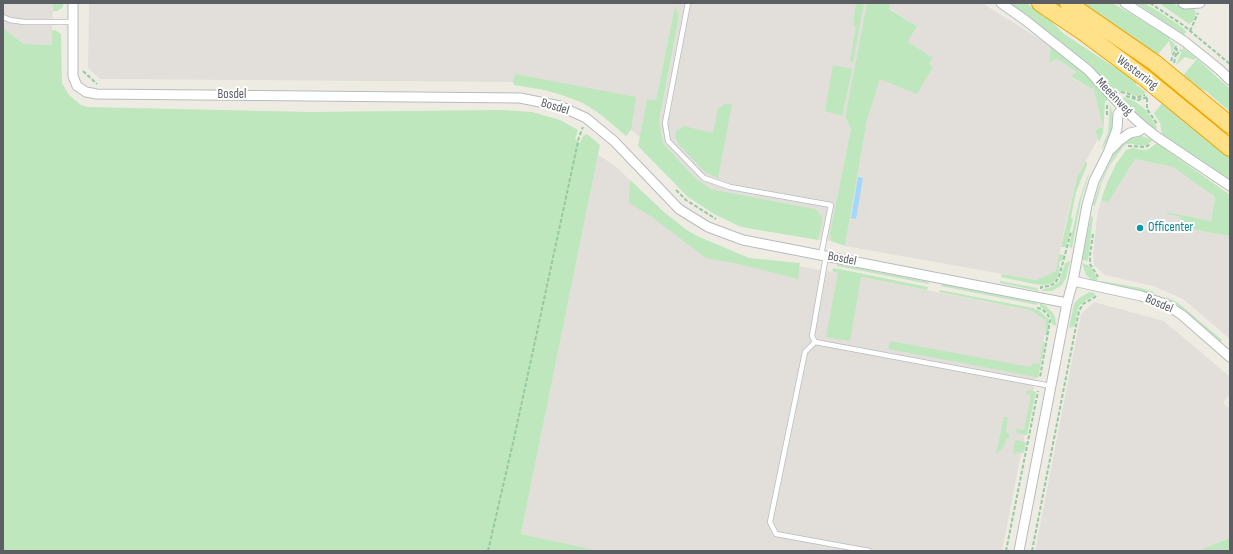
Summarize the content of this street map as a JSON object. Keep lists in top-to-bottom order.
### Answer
{
  "streets": {
    "highway": ["Westerring"],
    "street": ["Bosdel", "Meeënweg"]
  },
  "places": ["Officenter"]
}
